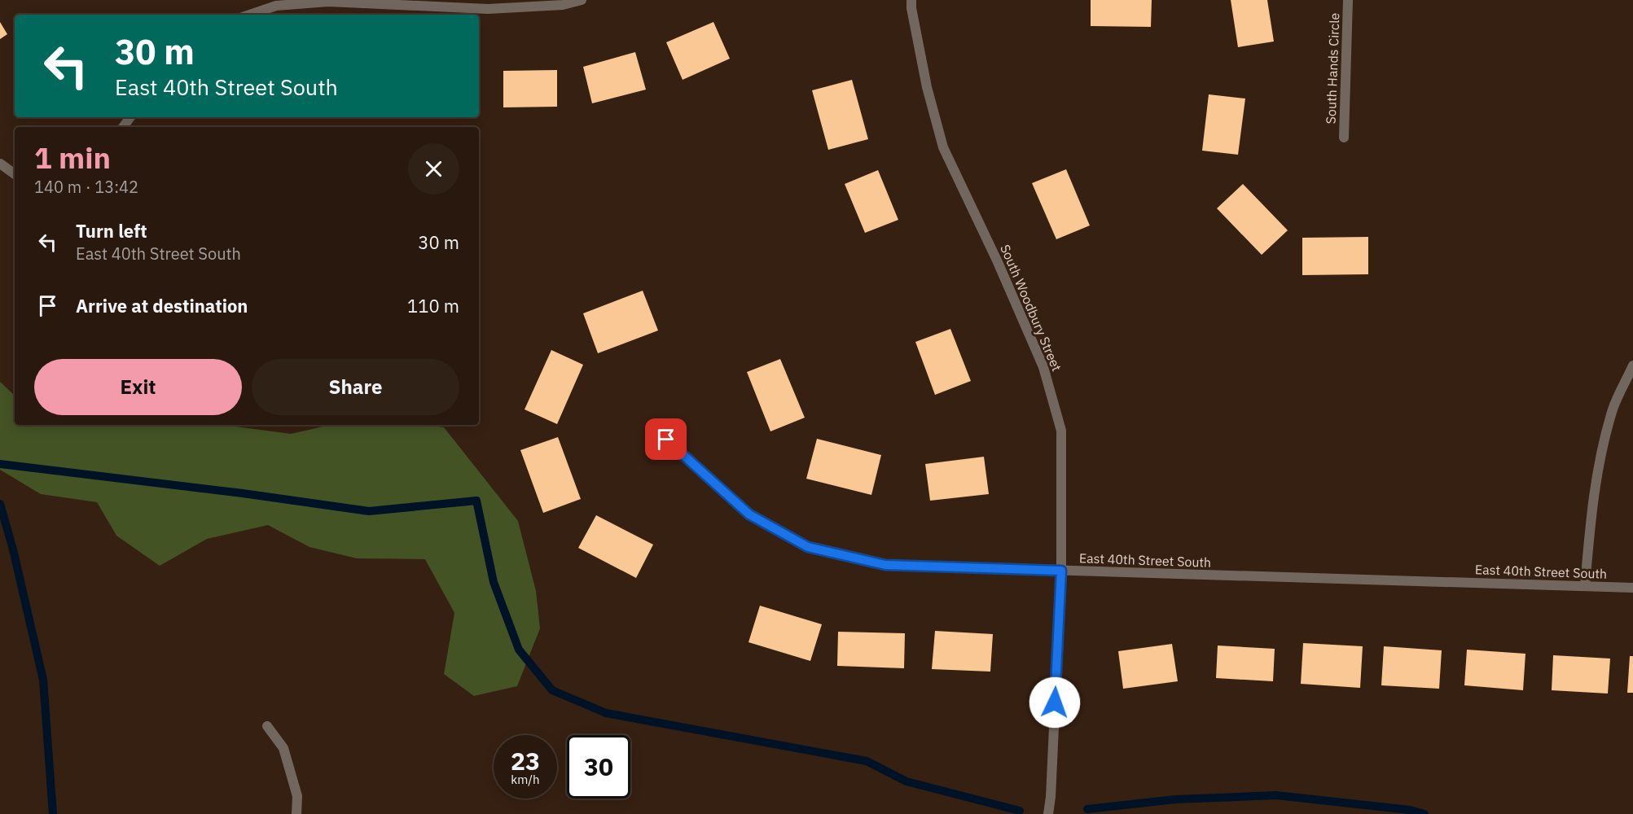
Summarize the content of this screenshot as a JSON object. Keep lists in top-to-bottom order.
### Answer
{
  "streets": {
    "street": ["South Hands Circle", "South Woodbury Street", "East 40th Street South"]
  },
  "crossings": [
    ["South Woodbury Street", "East 40th Street South"]
  ],
  "page": {
    "turn": ["30 m", "East 40th Street South"],
    "heading": ["1 min", "140 m · 13:42"],
    "list": [
      {
        "name": "Turn left",
        "note": "East 40th Street South",
        "value": "30 m"
      },
      {
        "name": "Arrive at destination",
        "value": "110 m"
      }
    ],
    "buttons": ["Exit", "Share"],
    "speed": "23 km/h",
    "limit": "30"
  }
}
